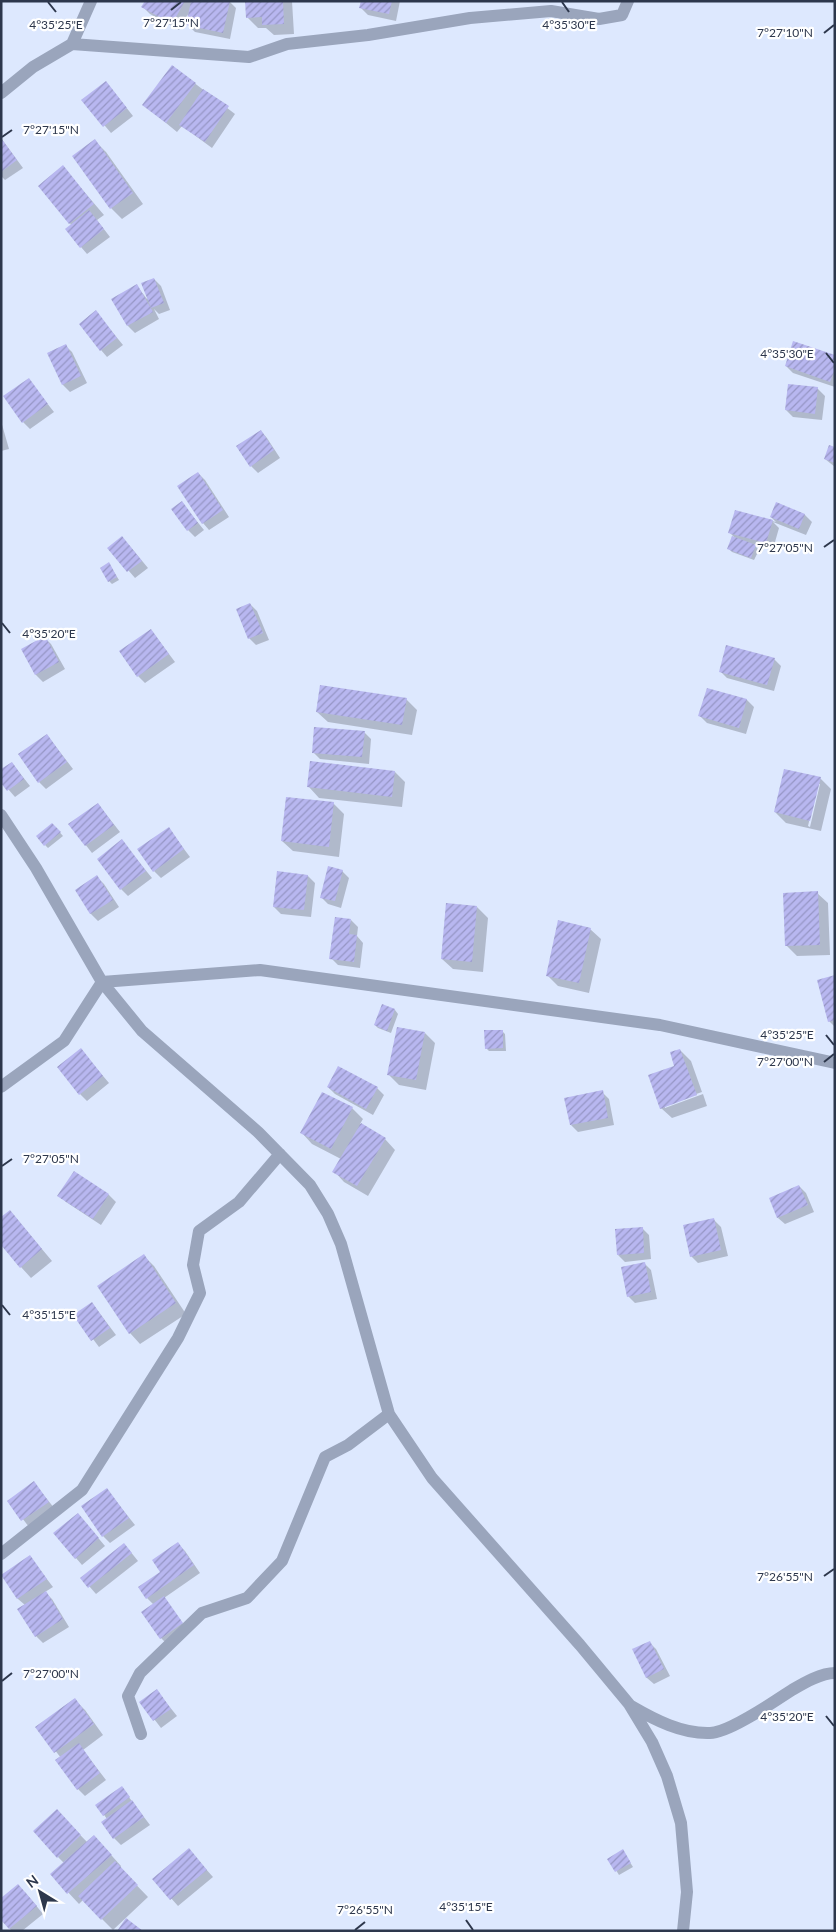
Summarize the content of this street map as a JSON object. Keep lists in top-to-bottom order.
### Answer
{
  "north": "top left",
  "coordinates": [
    "7°27'15\"N",
    "4°35'25\"E",
    "4°35'30\"E",
    "7°27'10\"N",
    "7°27'05\"N",
    "4°35'20\"E",
    "7°27'00\"N",
    "4°35'15\"E",
    "7°26'55\"N"
  ]
}
